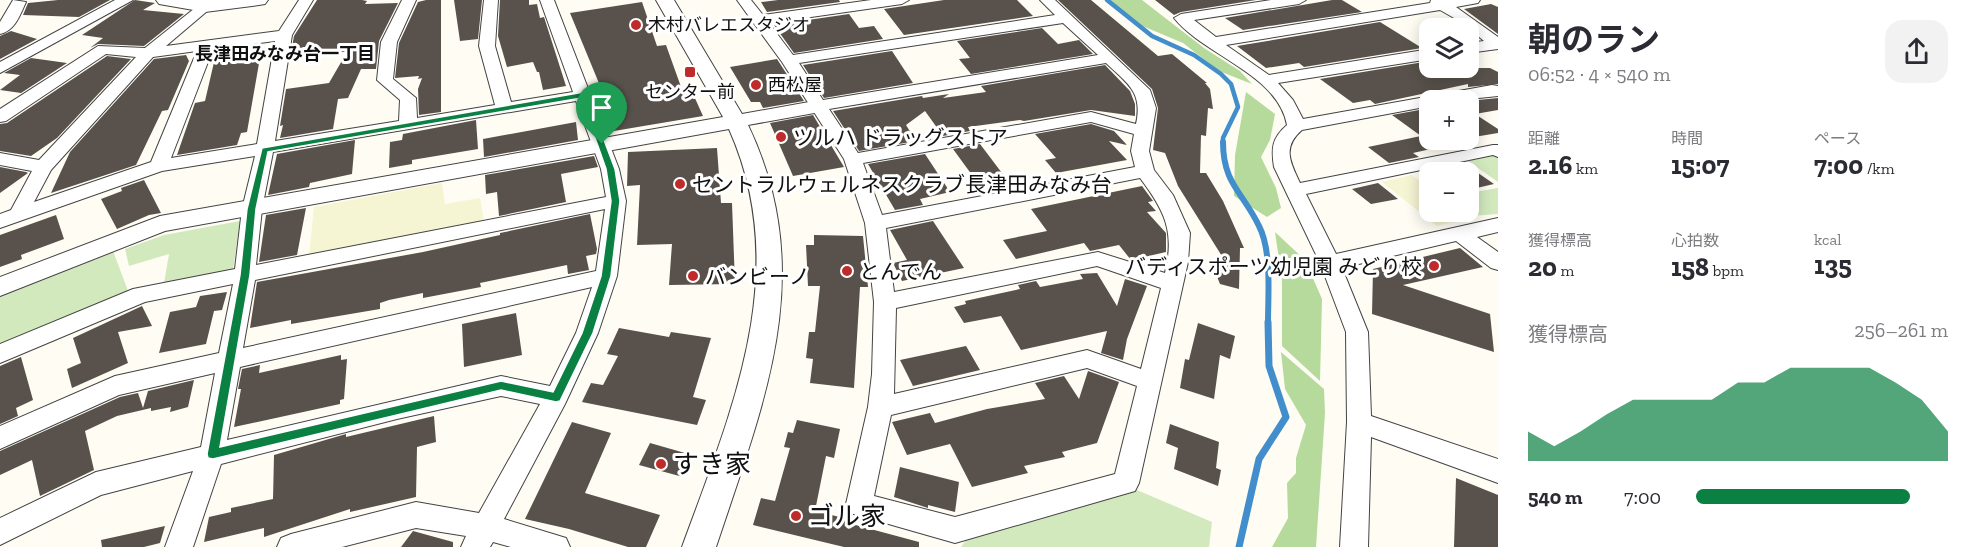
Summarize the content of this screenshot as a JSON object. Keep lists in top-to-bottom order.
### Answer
{
  "districts": ["長津田みなみ台一丁目"],
  "places": {
    "other": [
      "木村バレエスタジオ",
      "西松屋",
      "ツルハ ドラッグストア",
      "セントラルウェルネスクラブ長津田みなみ台",
      "バディスポーツ幼児園 みどり校",
      "とんでん",
      "バンビーノ",
      "すき家",
      "ゴル家"
    ],
    "transit": ["センター前"]
  },
  "page": {
    "heading": ["朝のラン", "06:52 · 4 × 540 m"],
    "map_buttons": ["+", "−"],
    "stats": [
      ["距離", "2.16 km"],
      ["時間", "15:07"],
      ["ペース", "7:00 /km"],
      ["獲得標高", "20 m"],
      ["心拍数", "158 bpm"],
      ["kcal", "135"]
    ],
    "chart": ["獲得標高", "256–261 m"],
    "list": [
      {
        "name": "540 m",
        "note": "7:00"
      }
    ]
  }
}
